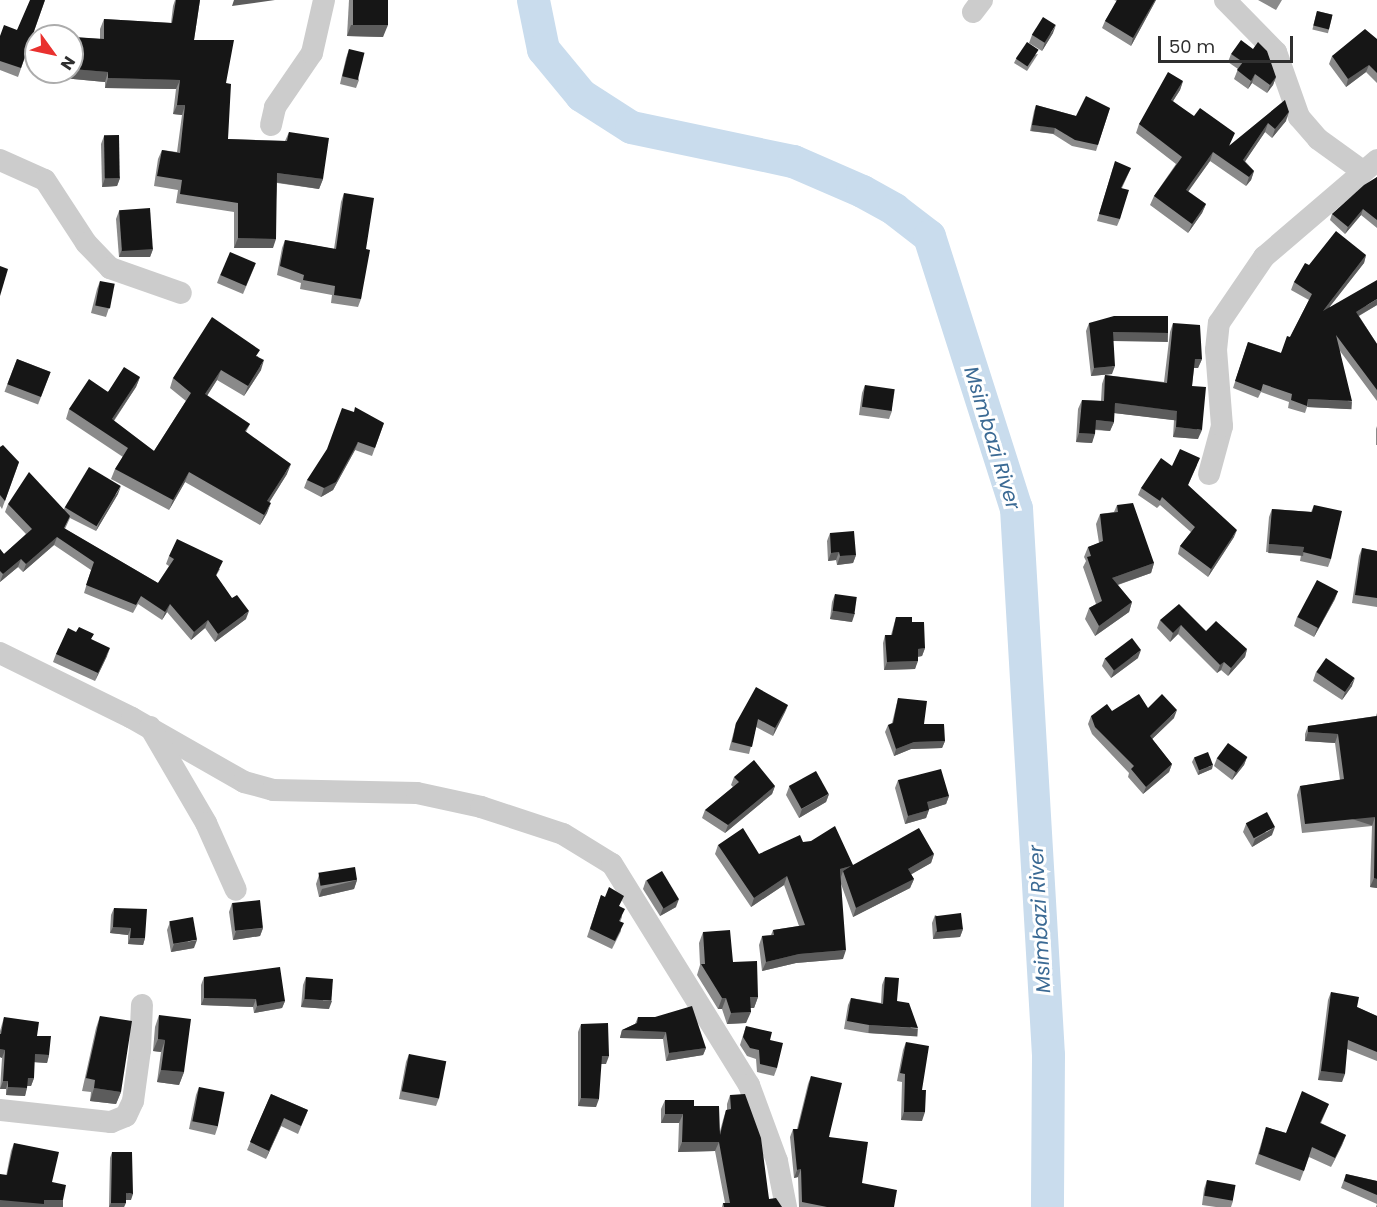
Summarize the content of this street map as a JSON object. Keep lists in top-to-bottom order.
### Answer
{
  "water": ["Msimbazi River"],
  "scale_bar": "50 m",
  "north": "bottom right"
}
